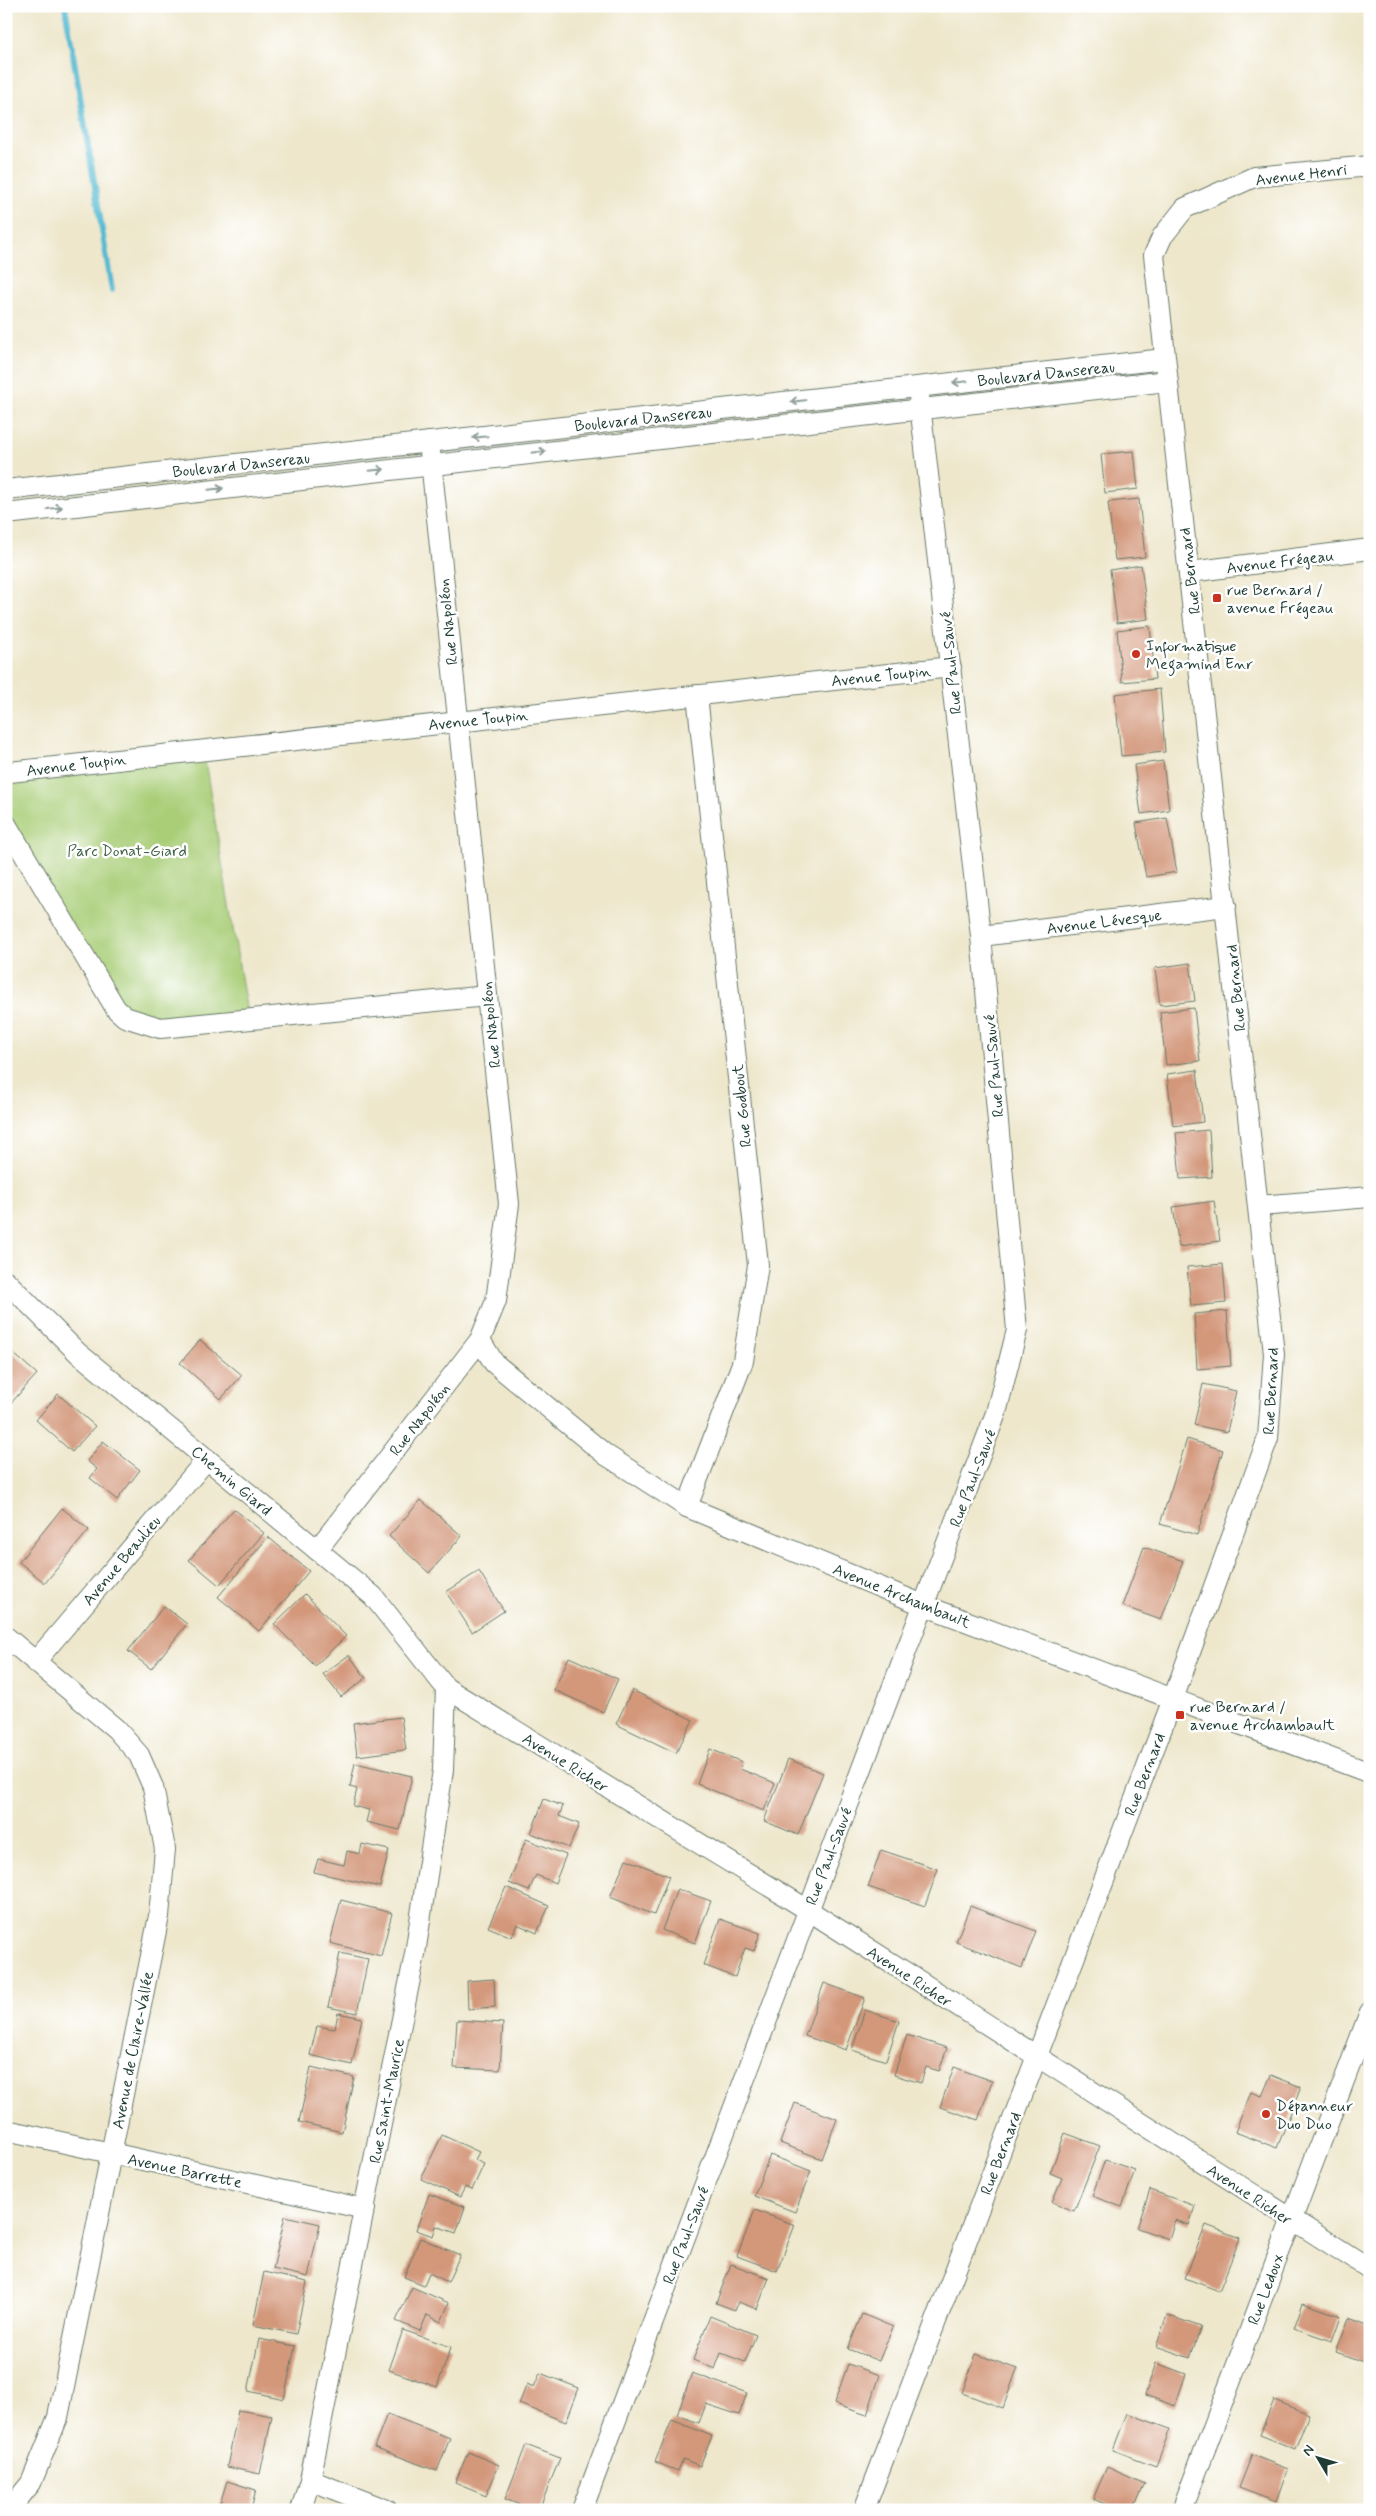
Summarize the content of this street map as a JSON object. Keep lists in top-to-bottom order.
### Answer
{
  "streets": {
    "street": [
      "Avenue Henri",
      "Boulevard Dansereau",
      "Avenue Frégeau",
      "Rue Bernard",
      "Rue Napoléon",
      "Rue Paul-Sauvé",
      "Avenue Toupin",
      "Avenue Lévesque",
      "Rue Godbout",
      "Chemin Giard",
      "Avenue Beaulieu",
      "Avenue Archambault",
      "Avenue Richer",
      "Avenue de Claire-Vallée",
      "Rue Saint-Maurice",
      "Avenue Barrette",
      "Rue Ledoux"
    ]
  },
  "crossings": [
    ["Avenue Henri", "Rue Bernard"],
    ["Boulevard Dansereau", "Rue Bernard"],
    ["Boulevard Dansereau", "Rue Napoléon"],
    ["Boulevard Dansereau", "Rue Paul-Sauvé"],
    ["Avenue Frégeau", "Rue Bernard"],
    ["Rue Bernard", "Avenue Lévesque"],
    ["Rue Bernard", "Avenue Archambault"],
    ["Rue Bernard", "Avenue Richer"],
    ["Rue Napoléon", "Avenue Toupin"],
    ["Rue Napoléon", "Chemin Giard"],
    ["Rue Napoléon", "Avenue Archambault"],
    ["Rue Paul-Sauvé", "Avenue Toupin"],
    ["Rue Paul-Sauvé", "Avenue Lévesque"],
    ["Rue Paul-Sauvé", "Avenue Archambault"],
    ["Rue Paul-Sauvé", "Avenue Richer"],
    ["Avenue Toupin", "Rue Godbout"],
    ["Rue Godbout", "Avenue Archambault"],
    ["Chemin Giard", "Avenue Beaulieu"],
    ["Chemin Giard", "Avenue Richer"],
    ["Chemin Giard", "Rue Saint-Maurice"],
    ["Avenue Beaulieu", "Avenue de Claire-Vallée"],
    ["Avenue Richer", "Rue Saint-Maurice"],
    ["Avenue Richer", "Rue Ledoux"],
    ["Avenue de Claire-Vallée", "Avenue Barrette"],
    ["Rue Saint-Maurice", "Avenue Barrette"]
  ],
  "parks": ["Parc Donat-Giard"],
  "places": {
    "transit": ["rue Bernard / avenue Frégeau", "rue Bernard / avenue Archambault"],
    "other": ["Informatique Megamind Enr", "Dépanneur Duo Duo"]
  },
  "north": "top left"
}
